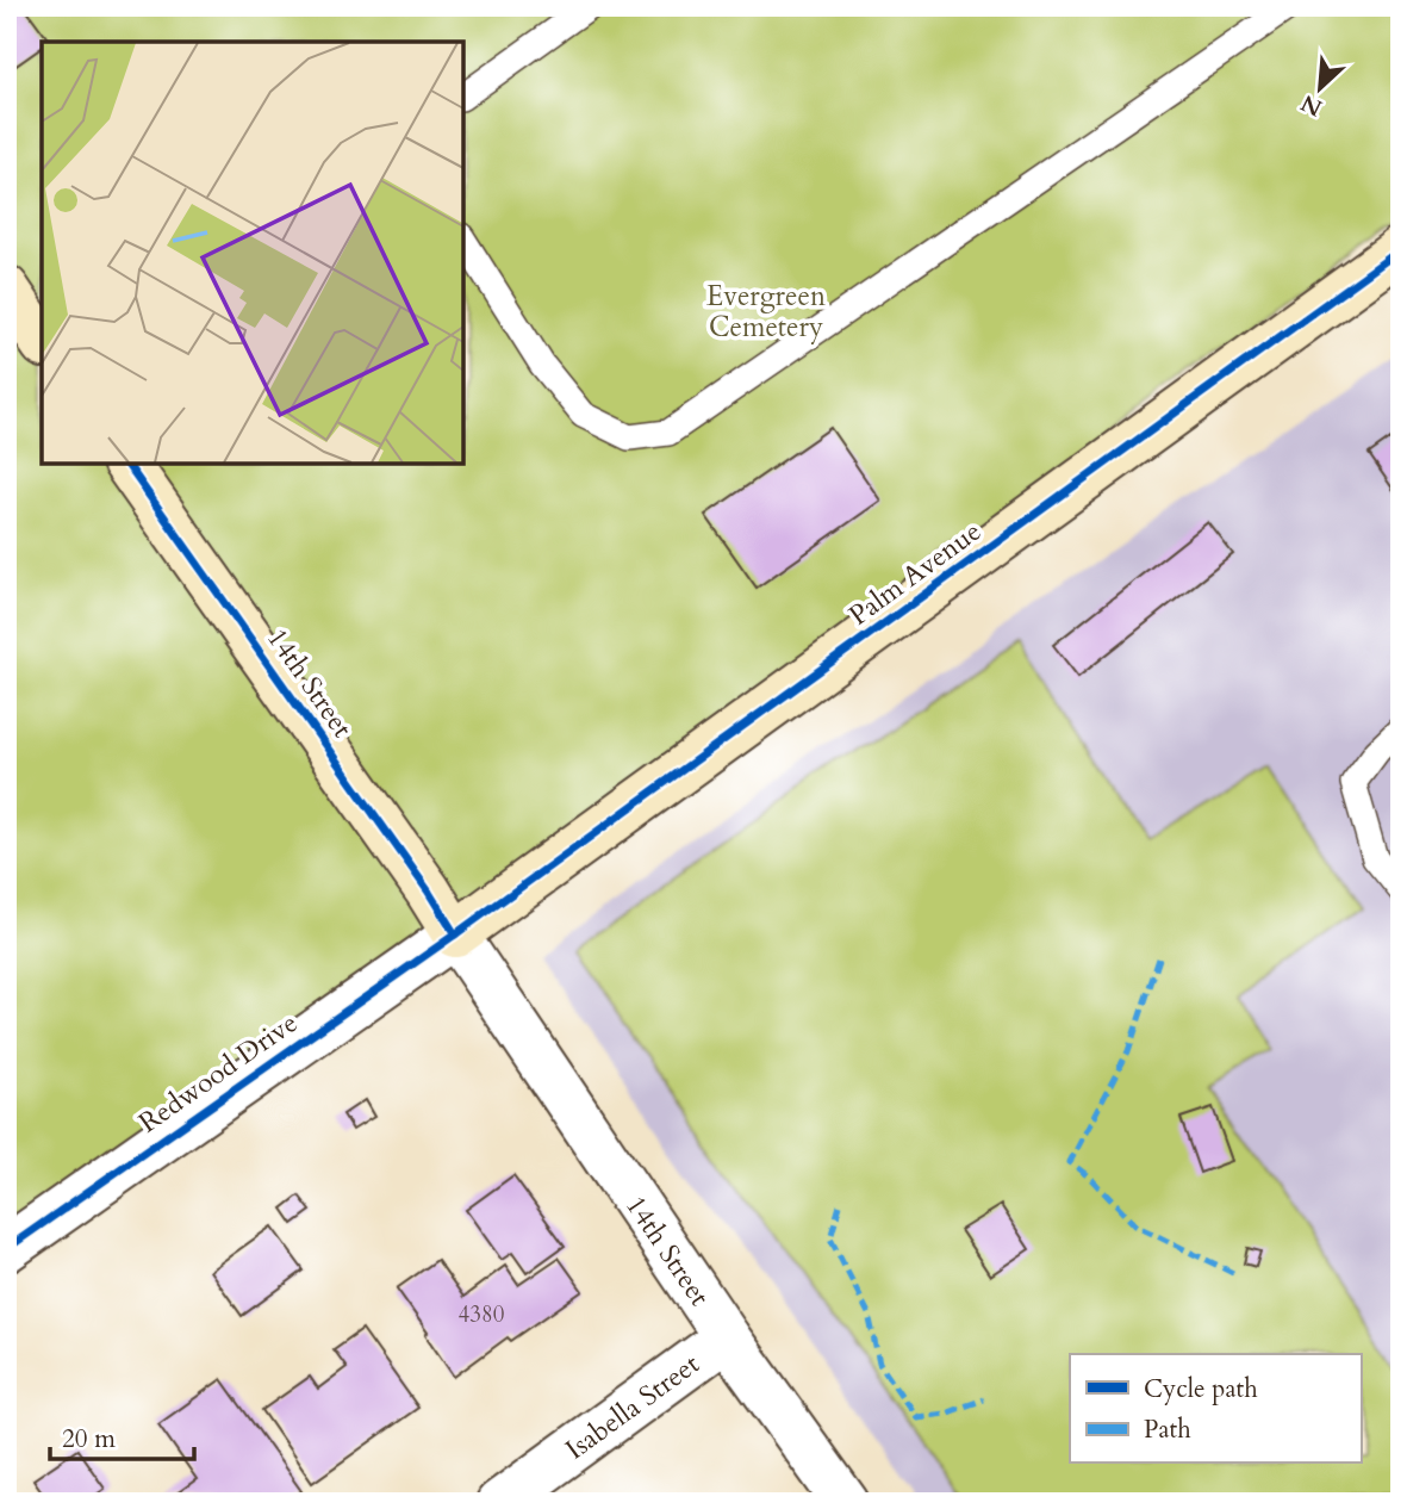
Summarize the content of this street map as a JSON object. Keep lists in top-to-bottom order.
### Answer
{
  "streets": {
    "street": [
      "Palm Avenue",
      "14th Street",
      "Redwood Drive",
      "Isabella Street"
    ]
  },
  "crossings": [
    ["Palm Avenue", "14th Street"],
    ["Palm Avenue", "Redwood Drive"],
    ["14th Street", "Redwood Drive"],
    ["14th Street", "Isabella Street"]
  ],
  "parks": ["Evergreen Cemetery"],
  "house_numbers": ["4380"],
  "legend": ["Cycle path", "Path"],
  "scale_bar": "20 m",
  "north": "bottom left"
}
